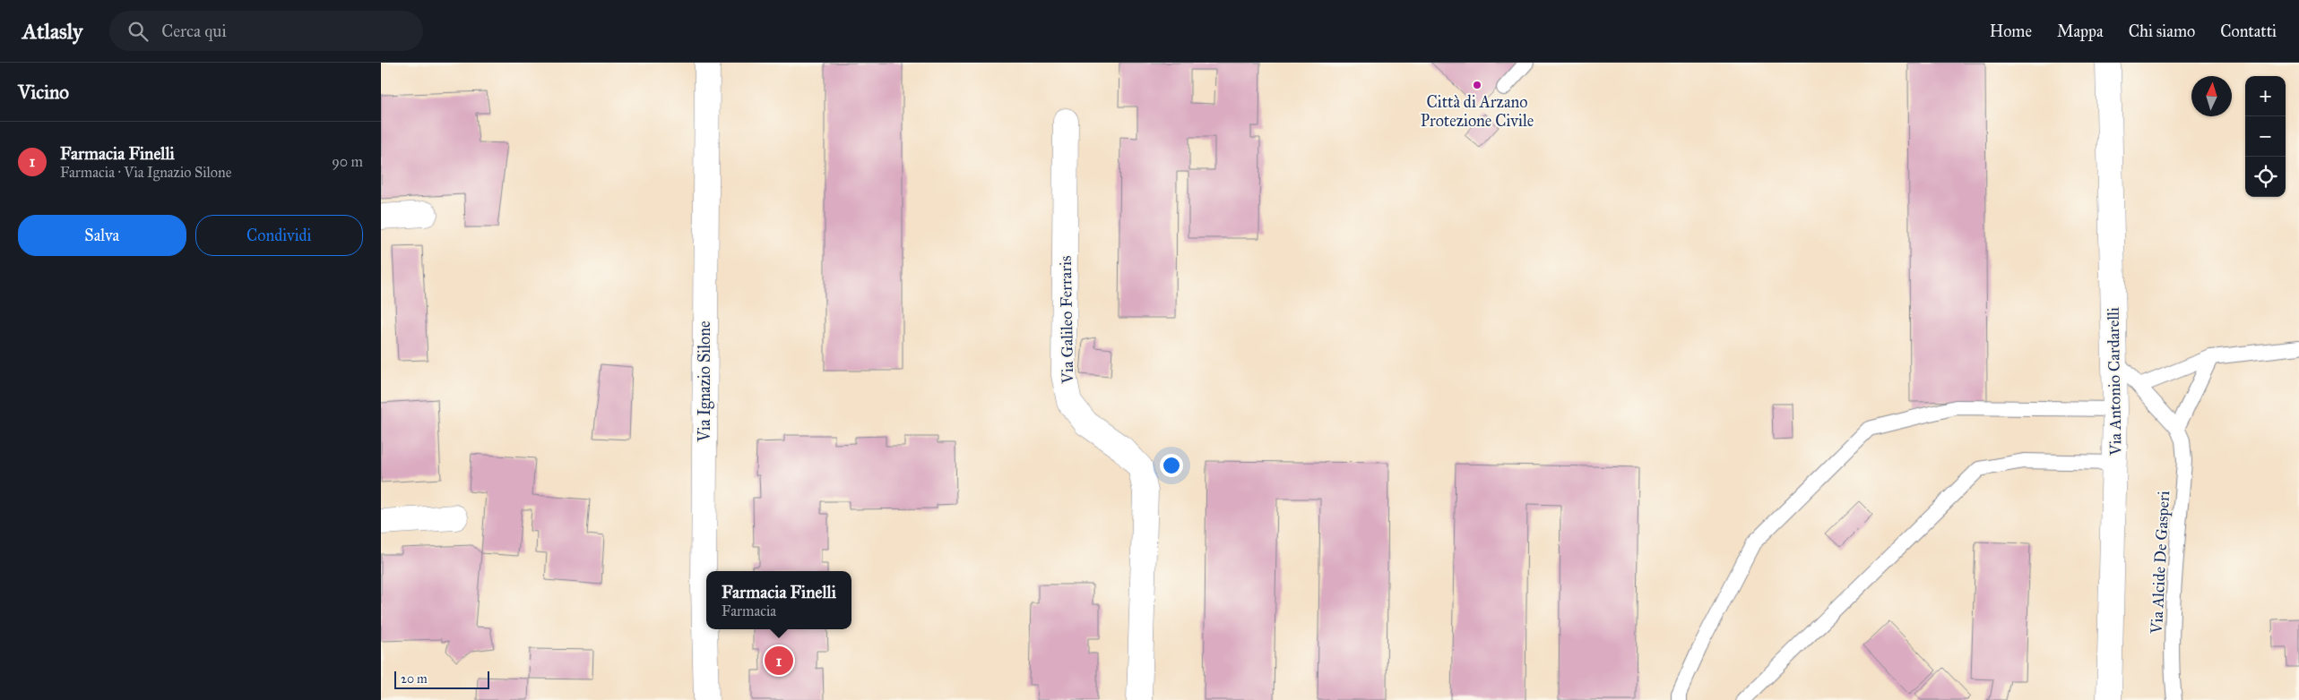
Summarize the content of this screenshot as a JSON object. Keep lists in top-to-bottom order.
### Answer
{
  "streets": {
    "street": ["Via Galileo Ferraris", "Via Ignazio Silone", "Via Antonio Cardarelli"],
    "lane": ["Via Alcide De Gasperi"]
  },
  "crossings": [
    ["Via Antonio Cardarelli", "Via Alcide De Gasperi"]
  ],
  "places": ["Città di Arzano Protezione Civile"],
  "scale_bar": "20 m",
  "north": "top",
  "page": {
    "header": "Atlasly",
    "search": "Cerca qui",
    "nav": [
      "Home",
      "Mappa",
      "Chi siamo",
      "Contatti"
    ],
    "heading": "Vicino",
    "map_buttons": ["+", "−"],
    "list": [
      {
        "mark": "1",
        "name": "Farmacia Finelli",
        "note": "Farmacia · Via Ignazio Silone",
        "value": "90 m"
      }
    ],
    "buttons": ["Salva", "Condividi"],
    "popup": ["Farmacia Finelli", "Farmacia"],
    "pins": "1",
    "scale": "20 m"
  }
}
